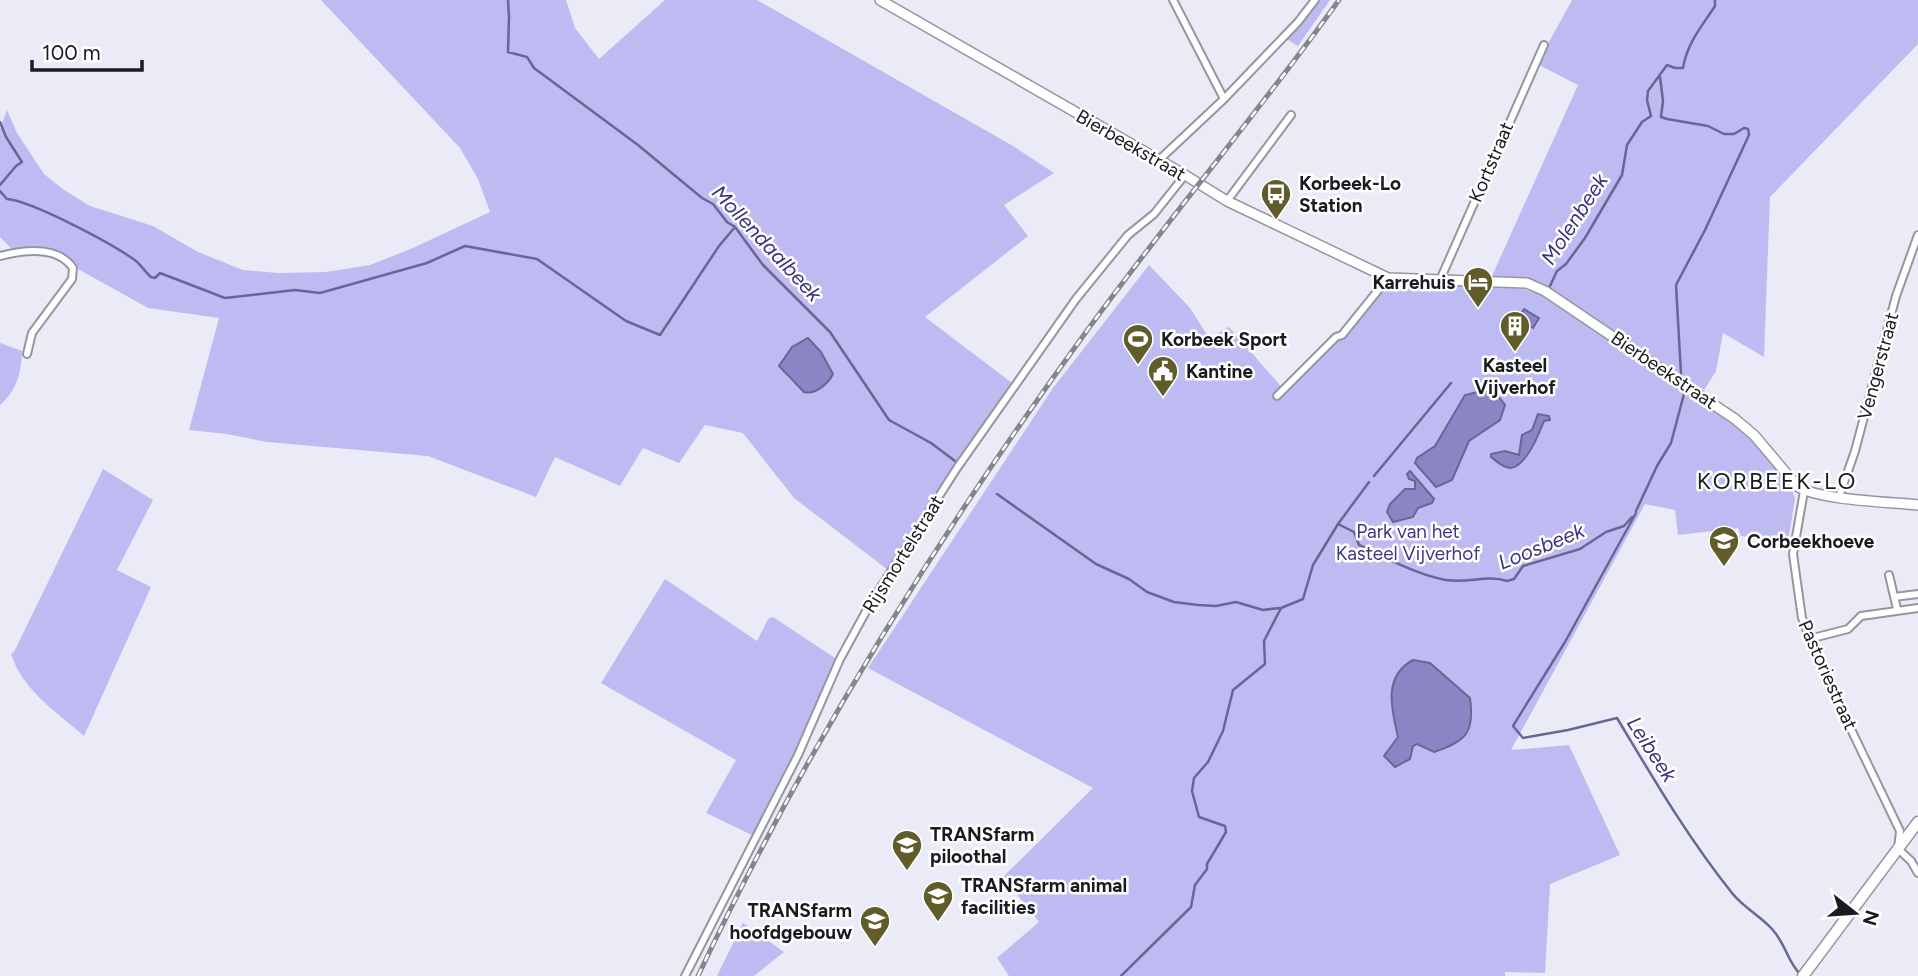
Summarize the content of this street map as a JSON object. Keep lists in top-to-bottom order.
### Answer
{
  "streets": {
    "street": [
      "Bierbeekstraat",
      "Kortstraat",
      "Vengerstraat",
      "Rijsmortelstraat",
      "Pastoriestraat"
    ]
  },
  "crossings": [
    ["Bierbeekstraat", "Kortstraat"],
    ["Bierbeekstraat", "Rijsmortelstraat"],
    ["Bierbeekstraat", "Pastoriestraat"]
  ],
  "districts": ["KORBEEK-LO"],
  "water": [
    "Molenbeek",
    "Mollendaalbeek",
    "Loosbeek",
    "Leibeek"
  ],
  "parks": ["Park van het Kasteel Vijverhof"],
  "places": {
    "bus stop": ["Korbeek-Lo Station"],
    "hotel": ["Karrehuis"],
    "building": ["Kasteel Vijverhof"],
    "sports": ["Korbeek Sport"],
    "public building": ["Kantine"],
    "school or university": [
      "Corbeekhoeve",
      "TRANSfarm piloothal",
      "TRANSfarm animal facilities",
      "TRANSfarm hoofdgebouw"
    ]
  },
  "scale_bar": "100 m",
  "north": "right"
}
